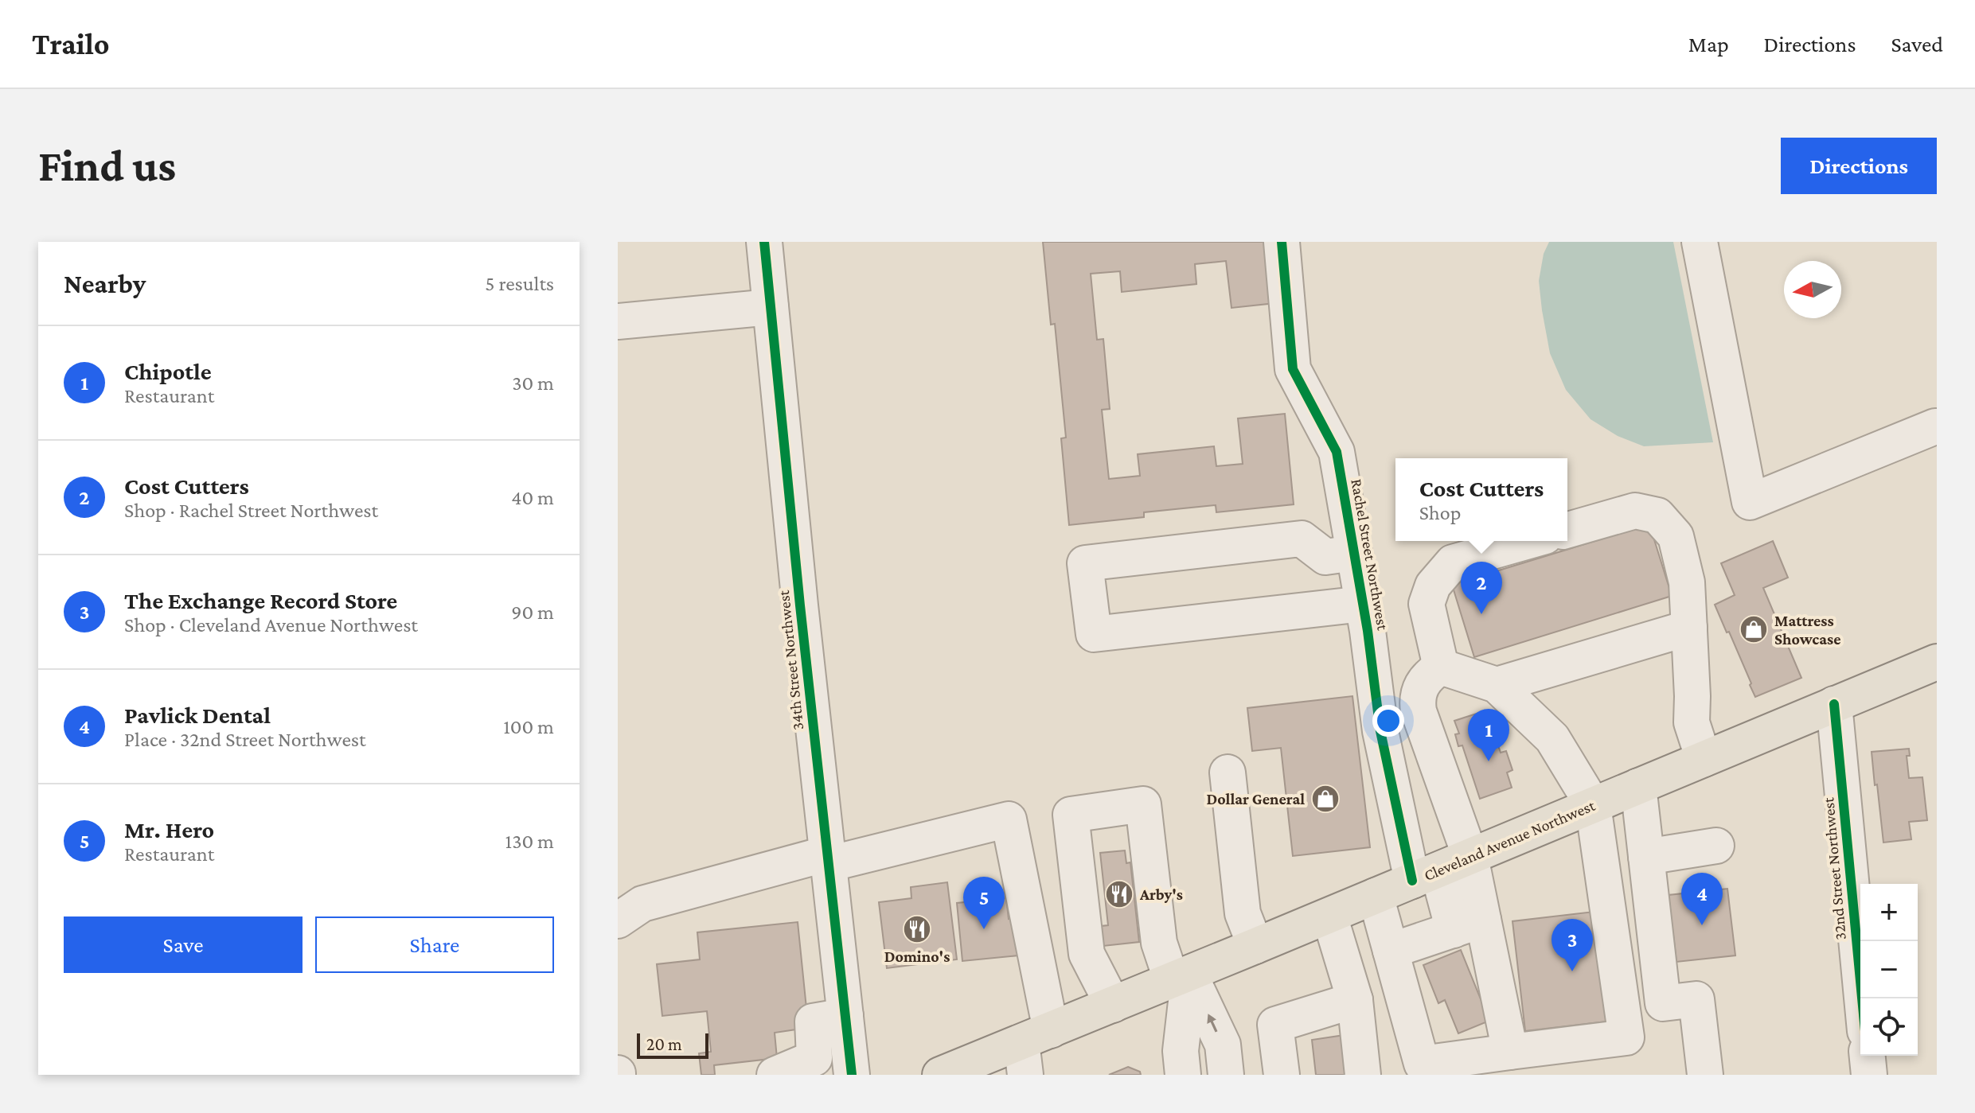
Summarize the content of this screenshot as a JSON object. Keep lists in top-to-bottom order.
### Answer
{
  "streets": {
    "main road": ["Cleveland Avenue Northwest"],
    "street": ["Rachel Street Northwest", "34th Street Northwest", "32nd Street Northwest"]
  },
  "crossings": [
    ["Rachel Street Northwest", "Cleveland Avenue Northwest"],
    ["Cleveland Avenue Northwest", "32nd Street Northwest"]
  ],
  "places": {
    "shop": ["Mattress Showcase", "Dollar General"],
    "restaurant": ["Arby's", "Domino's"]
  },
  "scale_bar": "20 m",
  "north": "left",
  "page": {
    "header": "Trailo",
    "nav": ["Map", "Directions", "Saved"],
    "buttons": [
      "Directions",
      ["Save", "Share"]
    ],
    "title": "Find us",
    "heading": ["Nearby", "5 results"],
    "list": [
      {
        "mark": "1",
        "name": "Chipotle",
        "note": "Restaurant",
        "value": "30 m"
      },
      {
        "mark": "2",
        "name": "Cost Cutters",
        "note": "Shop · Rachel Street Northwest",
        "value": "40 m"
      },
      {
        "mark": "3",
        "name": "The Exchange Record Store",
        "note": "Shop · Cleveland Avenue Northwest",
        "value": "90 m"
      },
      {
        "mark": "4",
        "name": "Pavlick Dental",
        "note": "Place · 32nd Street Northwest",
        "value": "100 m"
      },
      {
        "mark": "5",
        "name": "Mr. Hero",
        "note": "Restaurant",
        "value": "130 m"
      }
    ],
    "popup": ["Cost Cutters", "Shop"],
    "pins": [
      "2",
      "1",
      "4",
      "5",
      "3"
    ],
    "map_buttons": ["+", "−"],
    "scale": "20 m"
  }
}
